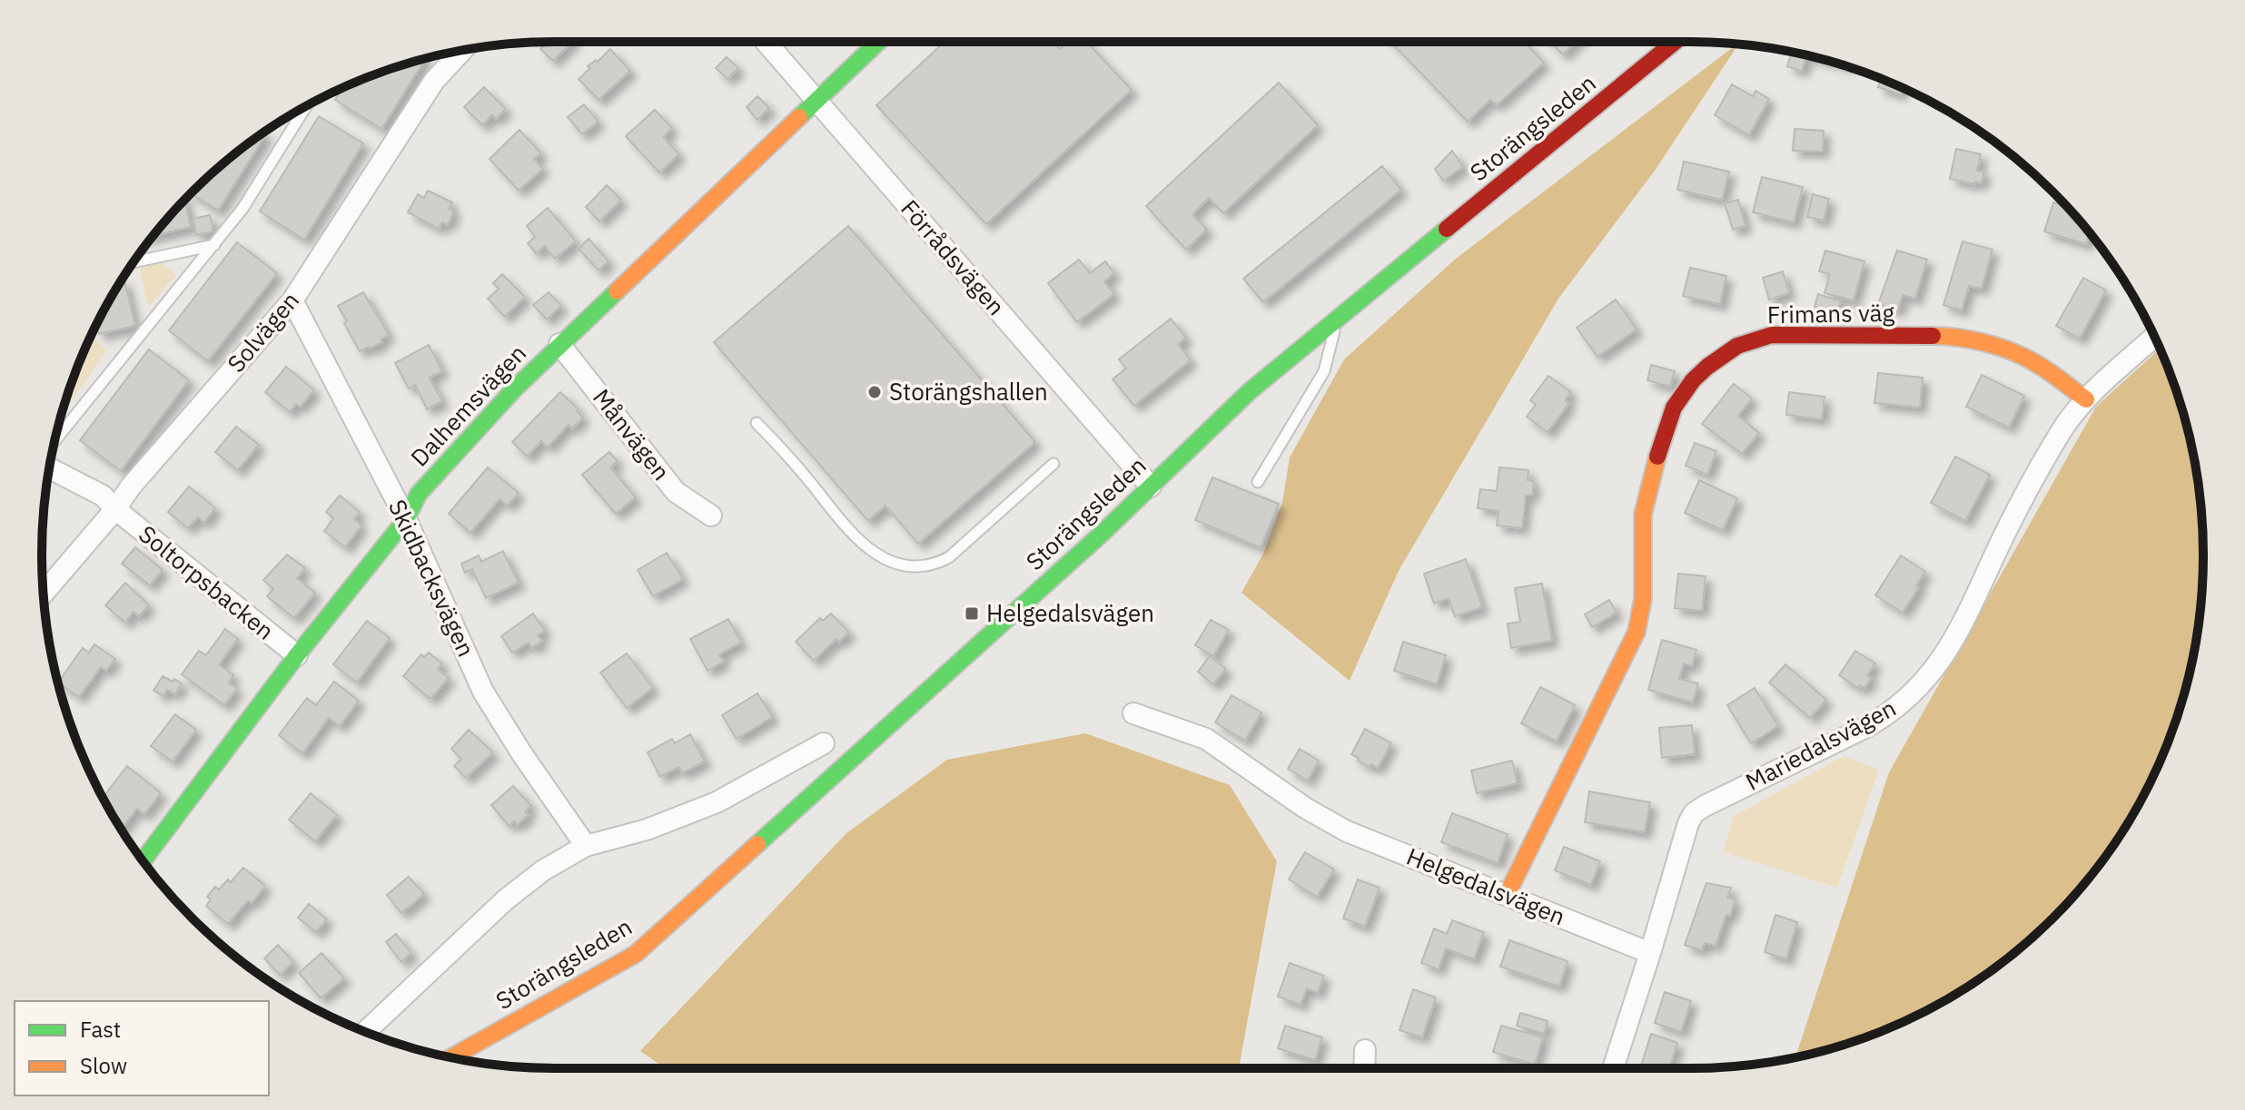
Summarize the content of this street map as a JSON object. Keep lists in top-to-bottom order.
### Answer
{
  "streets": {
    "street": [
      "Storängsleden",
      "Förrådsvägen",
      "Frimans väg",
      "Solvägen",
      "Dalhemsvägen",
      "Månvägen",
      "Skidbacksvägen",
      "Soltorpsbacken",
      "Mariedalsvägen",
      "Helgedalsvägen"
    ]
  },
  "crossings": [
    ["Storängsleden", "Förrådsvägen"],
    ["Förrådsvägen", "Dalhemsvägen"],
    ["Frimans väg", "Mariedalsvägen"],
    ["Frimans väg", "Helgedalsvägen"],
    ["Solvägen", "Skidbacksvägen"],
    ["Solvägen", "Soltorpsbacken"],
    ["Dalhemsvägen", "Månvägen"],
    ["Dalhemsvägen", "Skidbacksvägen"],
    ["Dalhemsvägen", "Soltorpsbacken"],
    ["Mariedalsvägen", "Helgedalsvägen"]
  ],
  "places": {
    "other": ["Storängshallen"],
    "transit": ["Helgedalsvägen"]
  },
  "legend": ["Fast", "Slow"]
}
